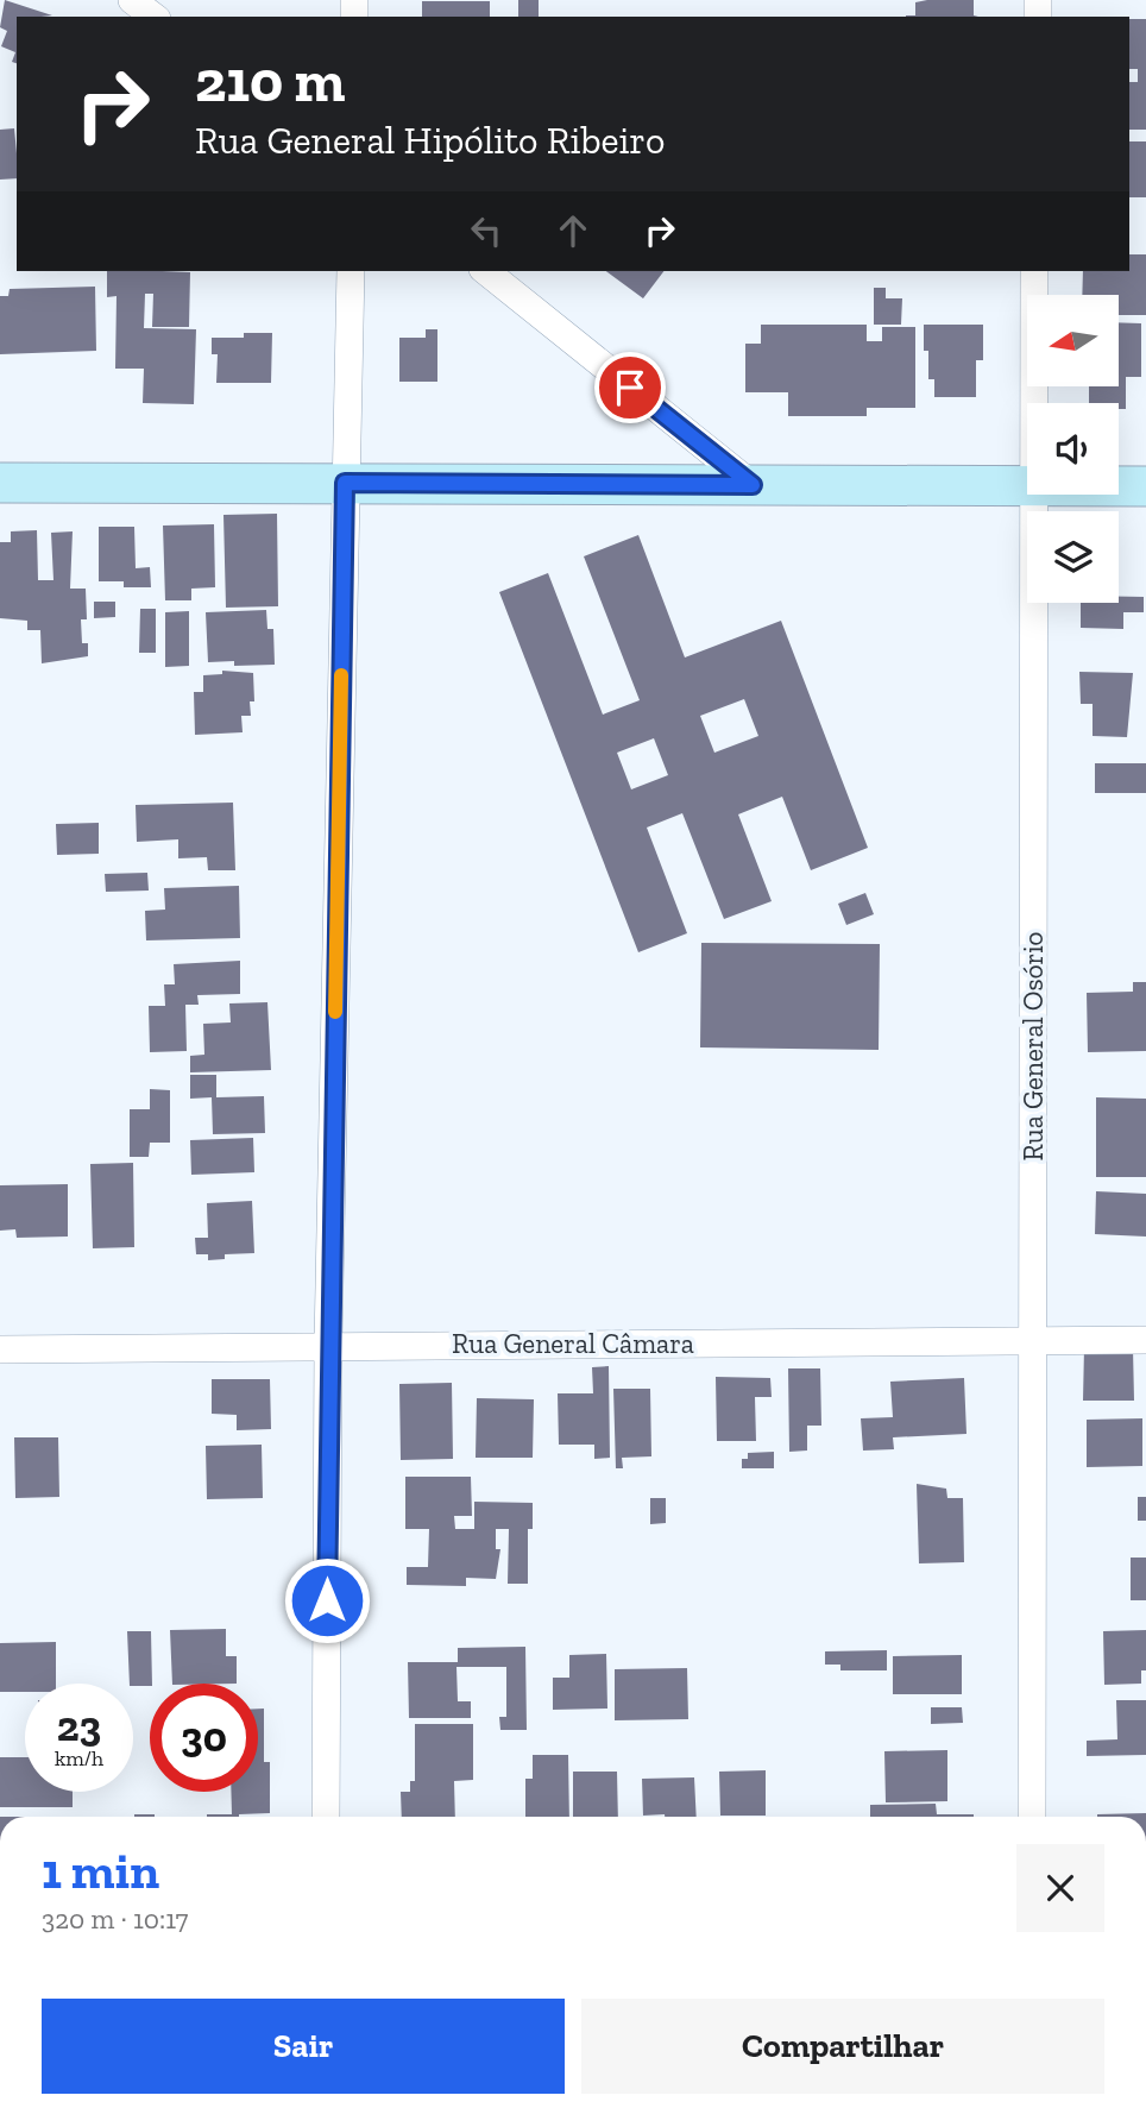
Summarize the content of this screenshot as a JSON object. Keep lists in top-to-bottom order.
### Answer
{
  "streets": {
    "street": ["Rua General Osório", "Rua General Câmara"]
  },
  "crossings": [
    ["Rua General Osório", "Rua General Câmara"]
  ],
  "north": "left",
  "page": {
    "turn": ["210 m", "Rua General Hipólito Ribeiro"],
    "speed": "23 km/h",
    "limit": "30",
    "heading": ["1 min", "320 m · 10:17"],
    "buttons": ["Sair", "Compartilhar"]
  }
}
